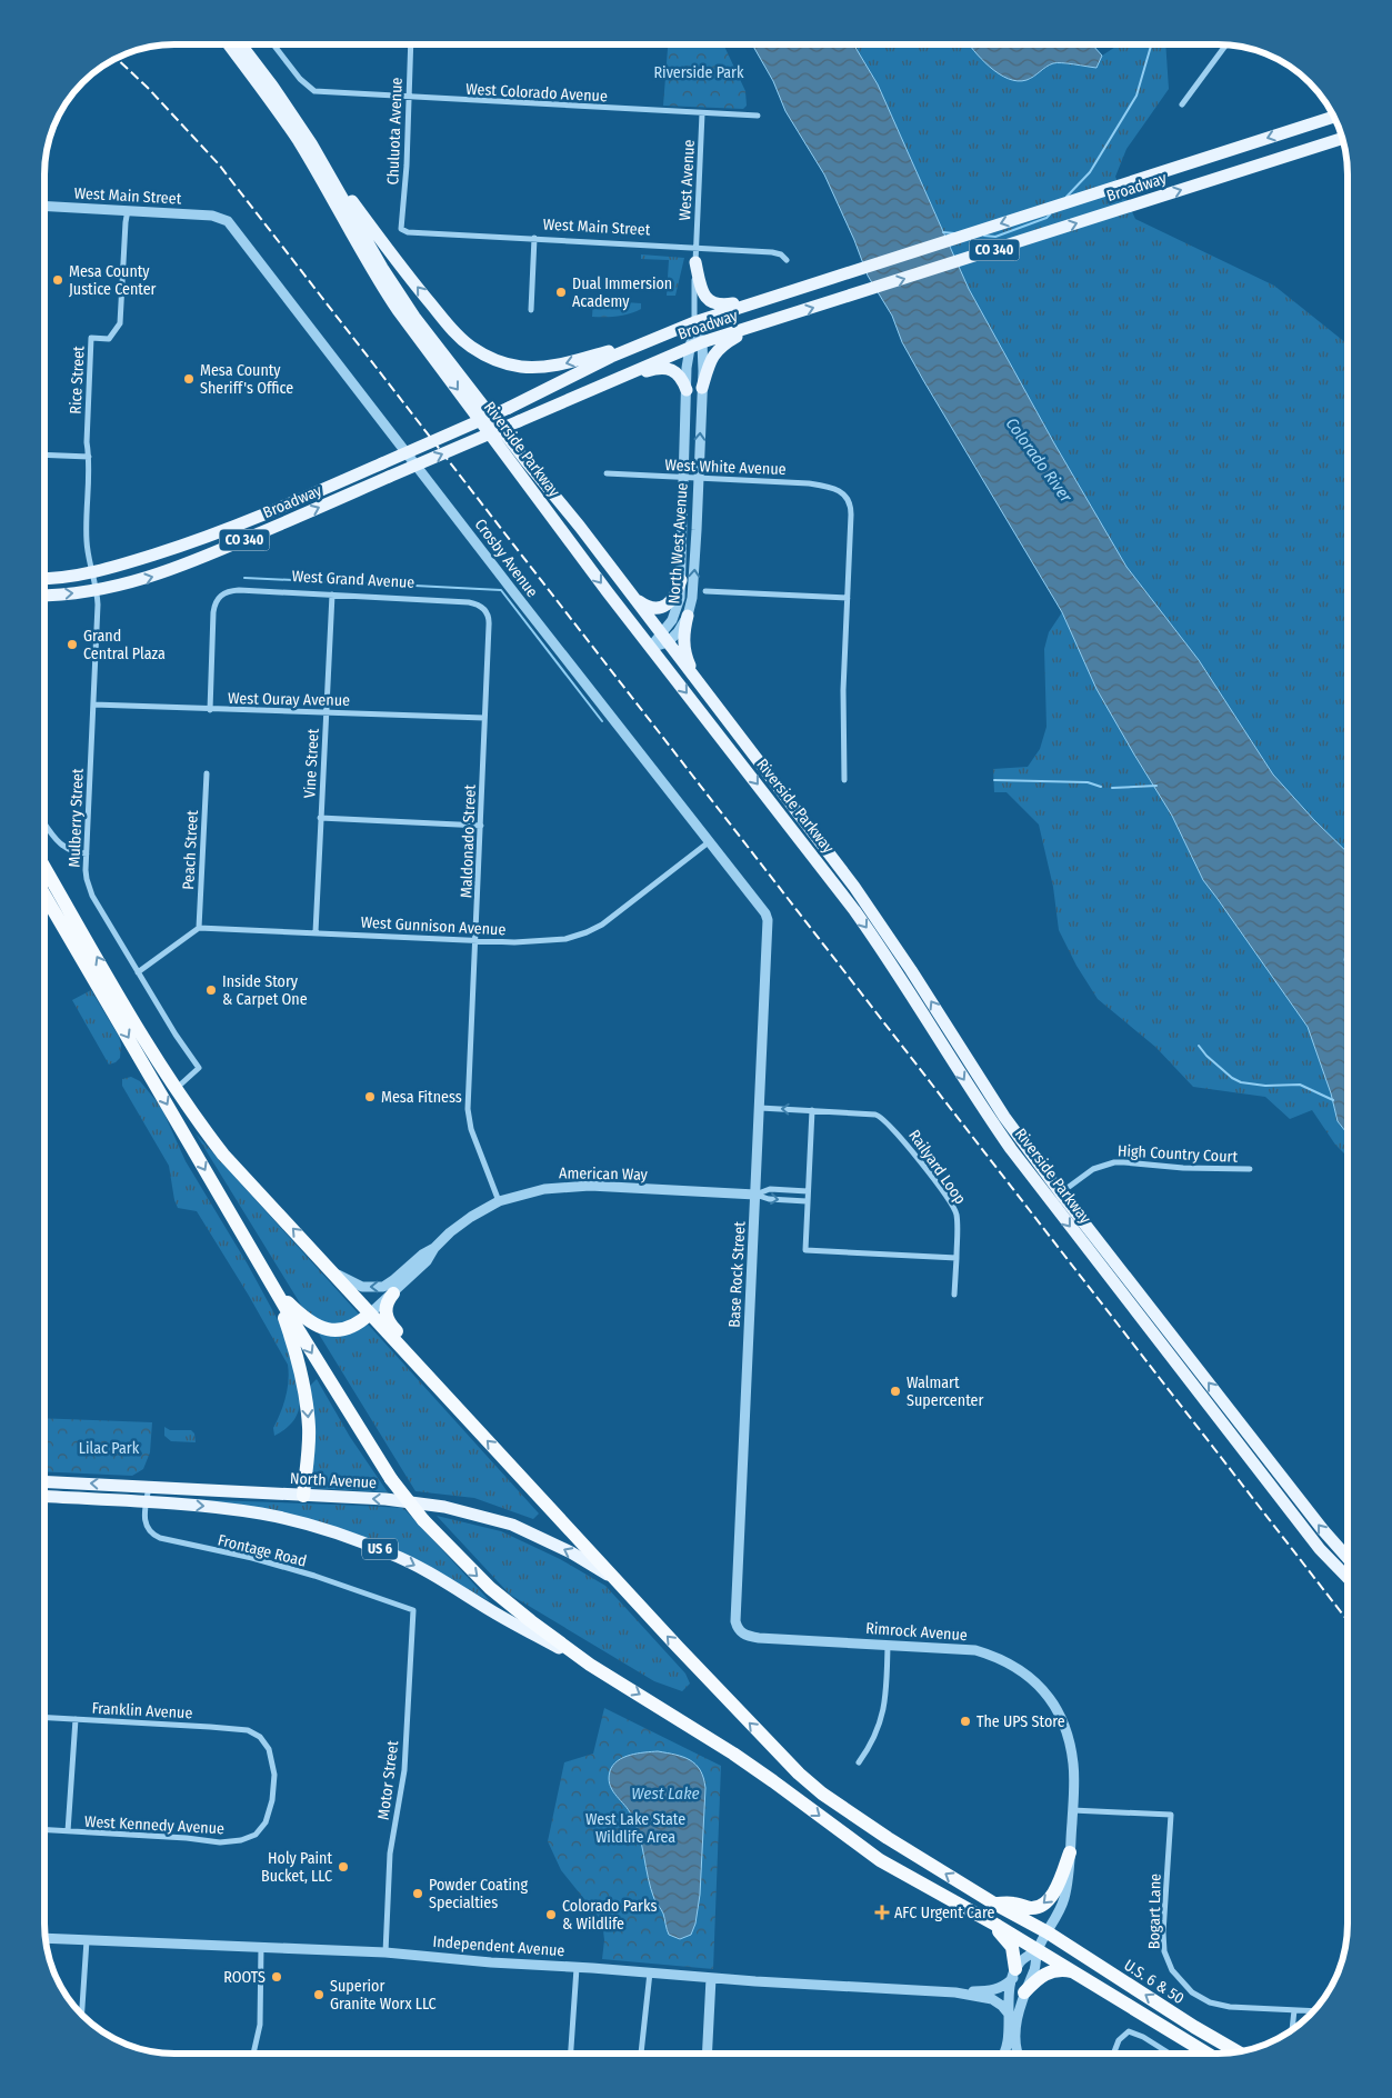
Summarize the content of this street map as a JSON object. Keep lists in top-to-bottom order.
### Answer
{
  "streets": {
    "highway": ["U.S. 6 & 50"],
    "main road": [
      "Broadway",
      "CO 340",
      "Riverside Parkway",
      "North Avenue",
      "US 6"
    ],
    "street": [
      "West Colorado Avenue",
      "Chuluota Avenue",
      "West Avenue",
      "West Main Street",
      "Rice Street",
      "West White Avenue",
      "North West Avenue",
      "Crosby Avenue",
      "West Grand Avenue",
      "West Ouray Avenue",
      "Vine Street",
      "Mulberry Street",
      "Maldonado Street",
      "Peach Street",
      "West Gunnison Avenue",
      "High Country Court",
      "Railyard Loop",
      "American Way",
      "Base Rock Street",
      "Frontage Road",
      "Rimrock Avenue",
      "Franklin Avenue",
      "Motor Street",
      "West Kennedy Avenue",
      "Bogart Lane",
      "Independent Avenue"
    ]
  },
  "crossings": [
    ["West Colorado Avenue", "Chuluota Avenue"],
    ["West Colorado Avenue", "West Avenue"],
    ["Chuluota Avenue", "West Main Street"],
    ["West Avenue", "West Main Street"],
    ["West Avenue", "North West Avenue"],
    ["Broadway", "CO 340"],
    ["Broadway", "Rice Street"],
    ["Broadway", "North West Avenue"],
    ["Broadway", "Mulberry Street"],
    ["West Main Street", "Rice Street"],
    ["West Main Street", "North West Avenue"],
    ["West Main Street", "Crosby Avenue"],
    ["CO 340", "Rice Street"],
    ["CO 340", "Mulberry Street"],
    ["Rice Street", "Mulberry Street"],
    ["Riverside Parkway", "North West Avenue"],
    ["Riverside Parkway", "High Country Court"],
    ["West White Avenue", "North West Avenue"],
    ["Crosby Avenue", "West Gunnison Avenue"],
    ["Crosby Avenue", "Base Rock Street"],
    ["West Grand Avenue", "West Ouray Avenue"],
    ["West Grand Avenue", "Vine Street"],
    ["West Grand Avenue", "Maldonado Street"],
    ["West Ouray Avenue", "Vine Street"],
    ["West Ouray Avenue", "Mulberry Street"],
    ["West Ouray Avenue", "Maldonado Street"],
    ["Vine Street", "West Gunnison Avenue"],
    ["Mulberry Street", "U.S. 6 & 50"],
    ["Maldonado Street", "West Gunnison Avenue"],
    ["Maldonado Street", "American Way"],
    ["Peach Street", "West Gunnison Avenue"],
    ["Railyard Loop", "Base Rock Street"],
    ["American Way", "Base Rock Street"],
    ["American Way", "U.S. 6 & 50"],
    ["Base Rock Street", "Rimrock Avenue"],
    ["North Avenue", "Frontage Road"],
    ["North Avenue", "U.S. 6 & 50"],
    ["US 6", "Frontage Road"],
    ["Frontage Road", "Motor Street"],
    ["Rimrock Avenue", "Bogart Lane"],
    ["Rimrock Avenue", "Independent Avenue"],
    ["Rimrock Avenue", "U.S. 6 & 50"],
    ["Franklin Avenue", "West Kennedy Avenue"],
    ["Motor Street", "Independent Avenue"]
  ],
  "water": ["Colorado River", "West Lake"],
  "parks": ["Riverside Park", "Lilac Park", "West Lake State Wildlife Area"],
  "places": {
    "other": [
      "Mesa County Justice Center",
      "Dual Immersion Academy",
      "Mesa County Sheriff's Office",
      "Grand Central Plaza",
      "Inside Story & Carpet One",
      "Mesa Fitness",
      "Walmart Supercenter",
      "The UPS Store",
      "Holy Paint Bucket, LLC",
      "Powder Coating Specialties",
      "Colorado Parks & Wildlife",
      "ROOTS",
      "Superior Granite Worx LLC"
    ],
    "health": ["AFC Urgent Care"]
  }
}
